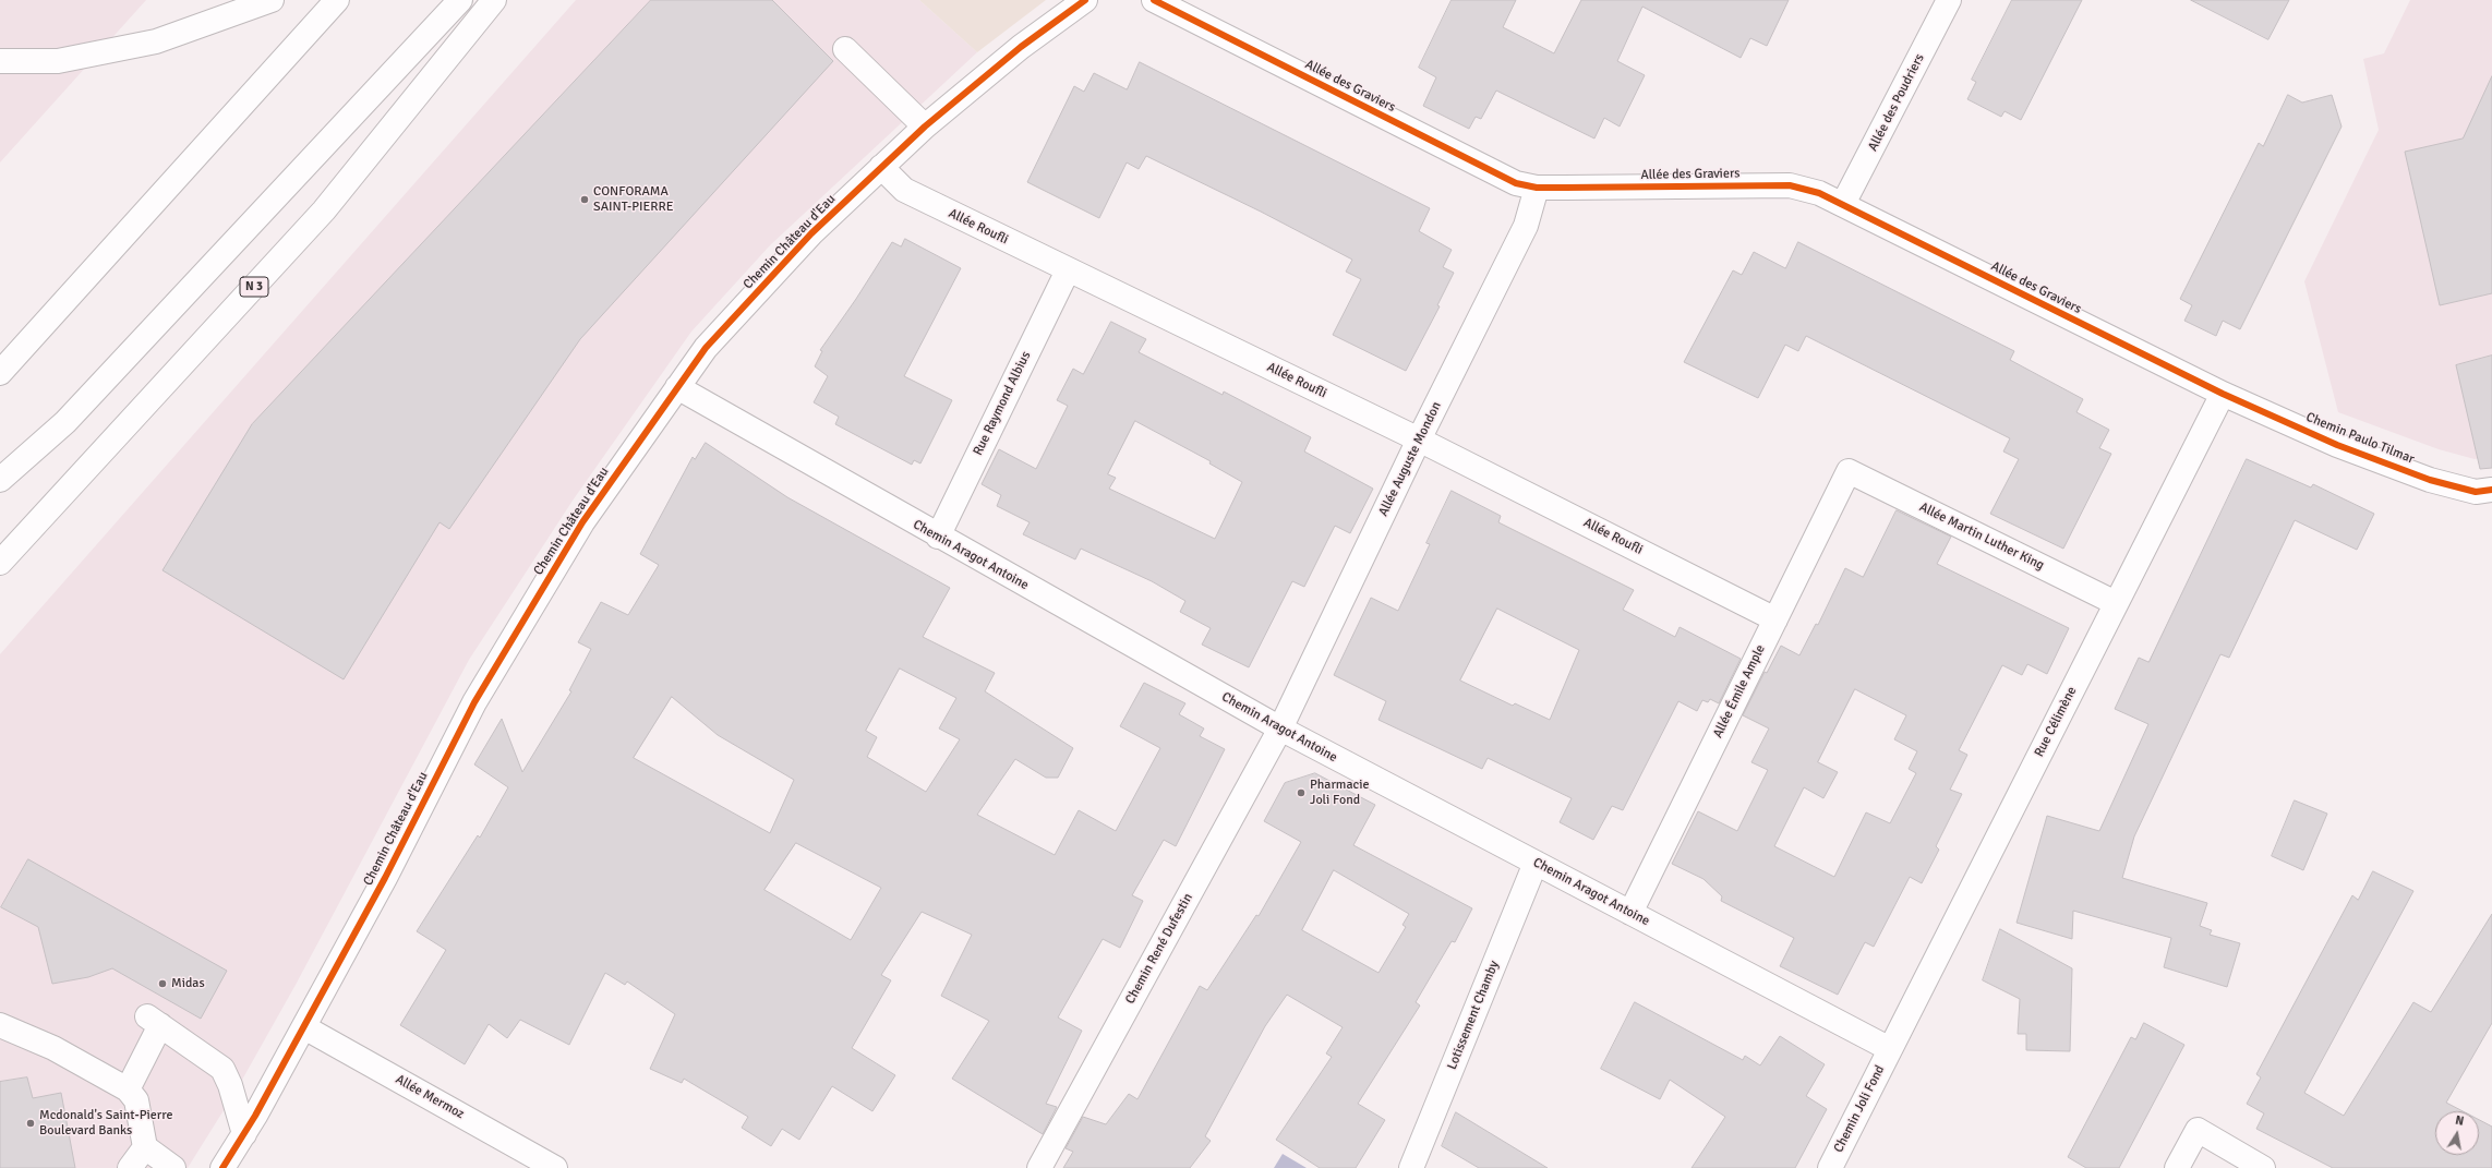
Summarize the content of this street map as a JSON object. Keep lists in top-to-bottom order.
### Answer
{
  "streets": {
    "main road": [
      "Allée des Graviers",
      "Allée des Poudriers",
      "Allée Roufli",
      "Chemin Château d'Eau",
      "N 3",
      "Rue Raymond Albius",
      "Chemin Paulo Tilmar",
      "Allée Auguste Mondon",
      "Allée Martin Luther King",
      "Chemin Aragot Antoine",
      "Allée Émile Ample",
      "Rue Célimène",
      "Chemin René Dufestin",
      "Lotissement Chamby",
      "Allée Mermoz",
      "Chemin Joli Fond"
    ]
  },
  "crossings": [
    ["Allée des Graviers", "Allée des Poudriers"],
    ["Allée des Graviers", "Chemin Paulo Tilmar"],
    ["Allée des Graviers", "Allée Auguste Mondon"],
    ["Allée des Graviers", "Rue Célimène"],
    ["Allée Roufli", "Chemin Château d'Eau"],
    ["Allée Roufli", "Rue Raymond Albius"],
    ["Allée Roufli", "Allée Auguste Mondon"],
    ["Allée Roufli", "Allée Émile Ample"],
    ["Chemin Château d'Eau", "Chemin Aragot Antoine"],
    ["Chemin Château d'Eau", "Allée Mermoz"],
    ["Rue Raymond Albius", "Chemin Aragot Antoine"],
    ["Chemin Paulo Tilmar", "Rue Célimène"],
    ["Allée Auguste Mondon", "Chemin Aragot Antoine"],
    ["Allée Auguste Mondon", "Chemin René Dufestin"],
    ["Allée Martin Luther King", "Allée Émile Ample"],
    ["Allée Martin Luther King", "Rue Célimène"],
    ["Chemin Aragot Antoine", "Allée Émile Ample"],
    ["Chemin Aragot Antoine", "Rue Célimène"],
    ["Chemin Aragot Antoine", "Chemin René Dufestin"],
    ["Chemin Aragot Antoine", "Lotissement Chamby"],
    ["Chemin Aragot Antoine", "Chemin Joli Fond"],
    ["Rue Célimène", "Chemin Joli Fond"]
  ],
  "places": [
    "CONFORAMA SAINT-PIERRE",
    "Pharmacie Joli Fond",
    "Midas",
    "Mcdonald's Saint-Pierre Boulevard Banks"
  ],
  "north": "top"
}
